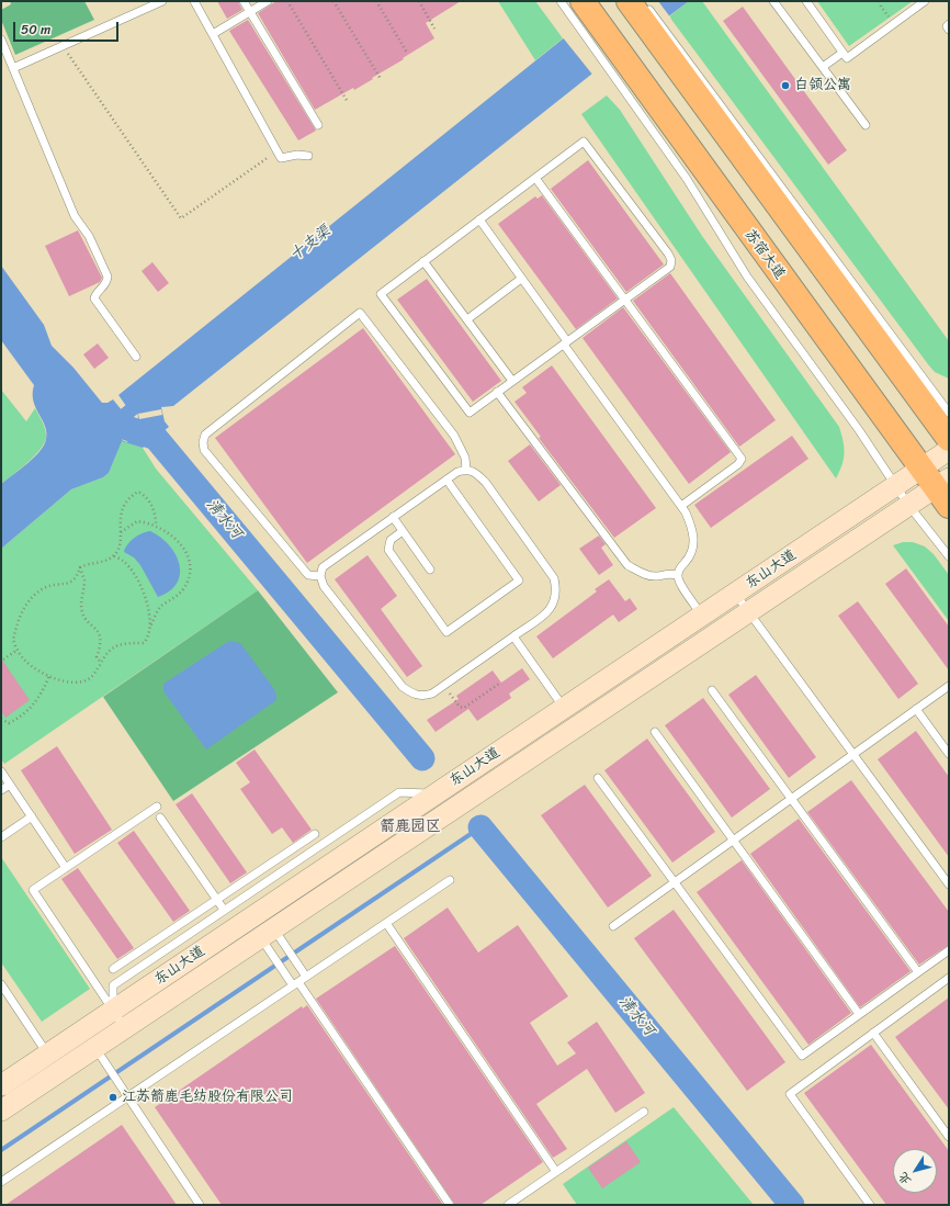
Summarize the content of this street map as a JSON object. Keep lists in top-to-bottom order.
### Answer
{
  "streets": {
    "main road": ["苏宿大道", "东山大道"]
  },
  "crossings": [
    ["苏宿大道", "东山大道"]
  ],
  "districts": ["箭鹿园区"],
  "water": ["十支渠", "清水河"],
  "places": ["白领公寓", "江苏箭鹿毛纺股份有限公司"],
  "scale_bar": "50 m",
  "north": "bottom left"
}
